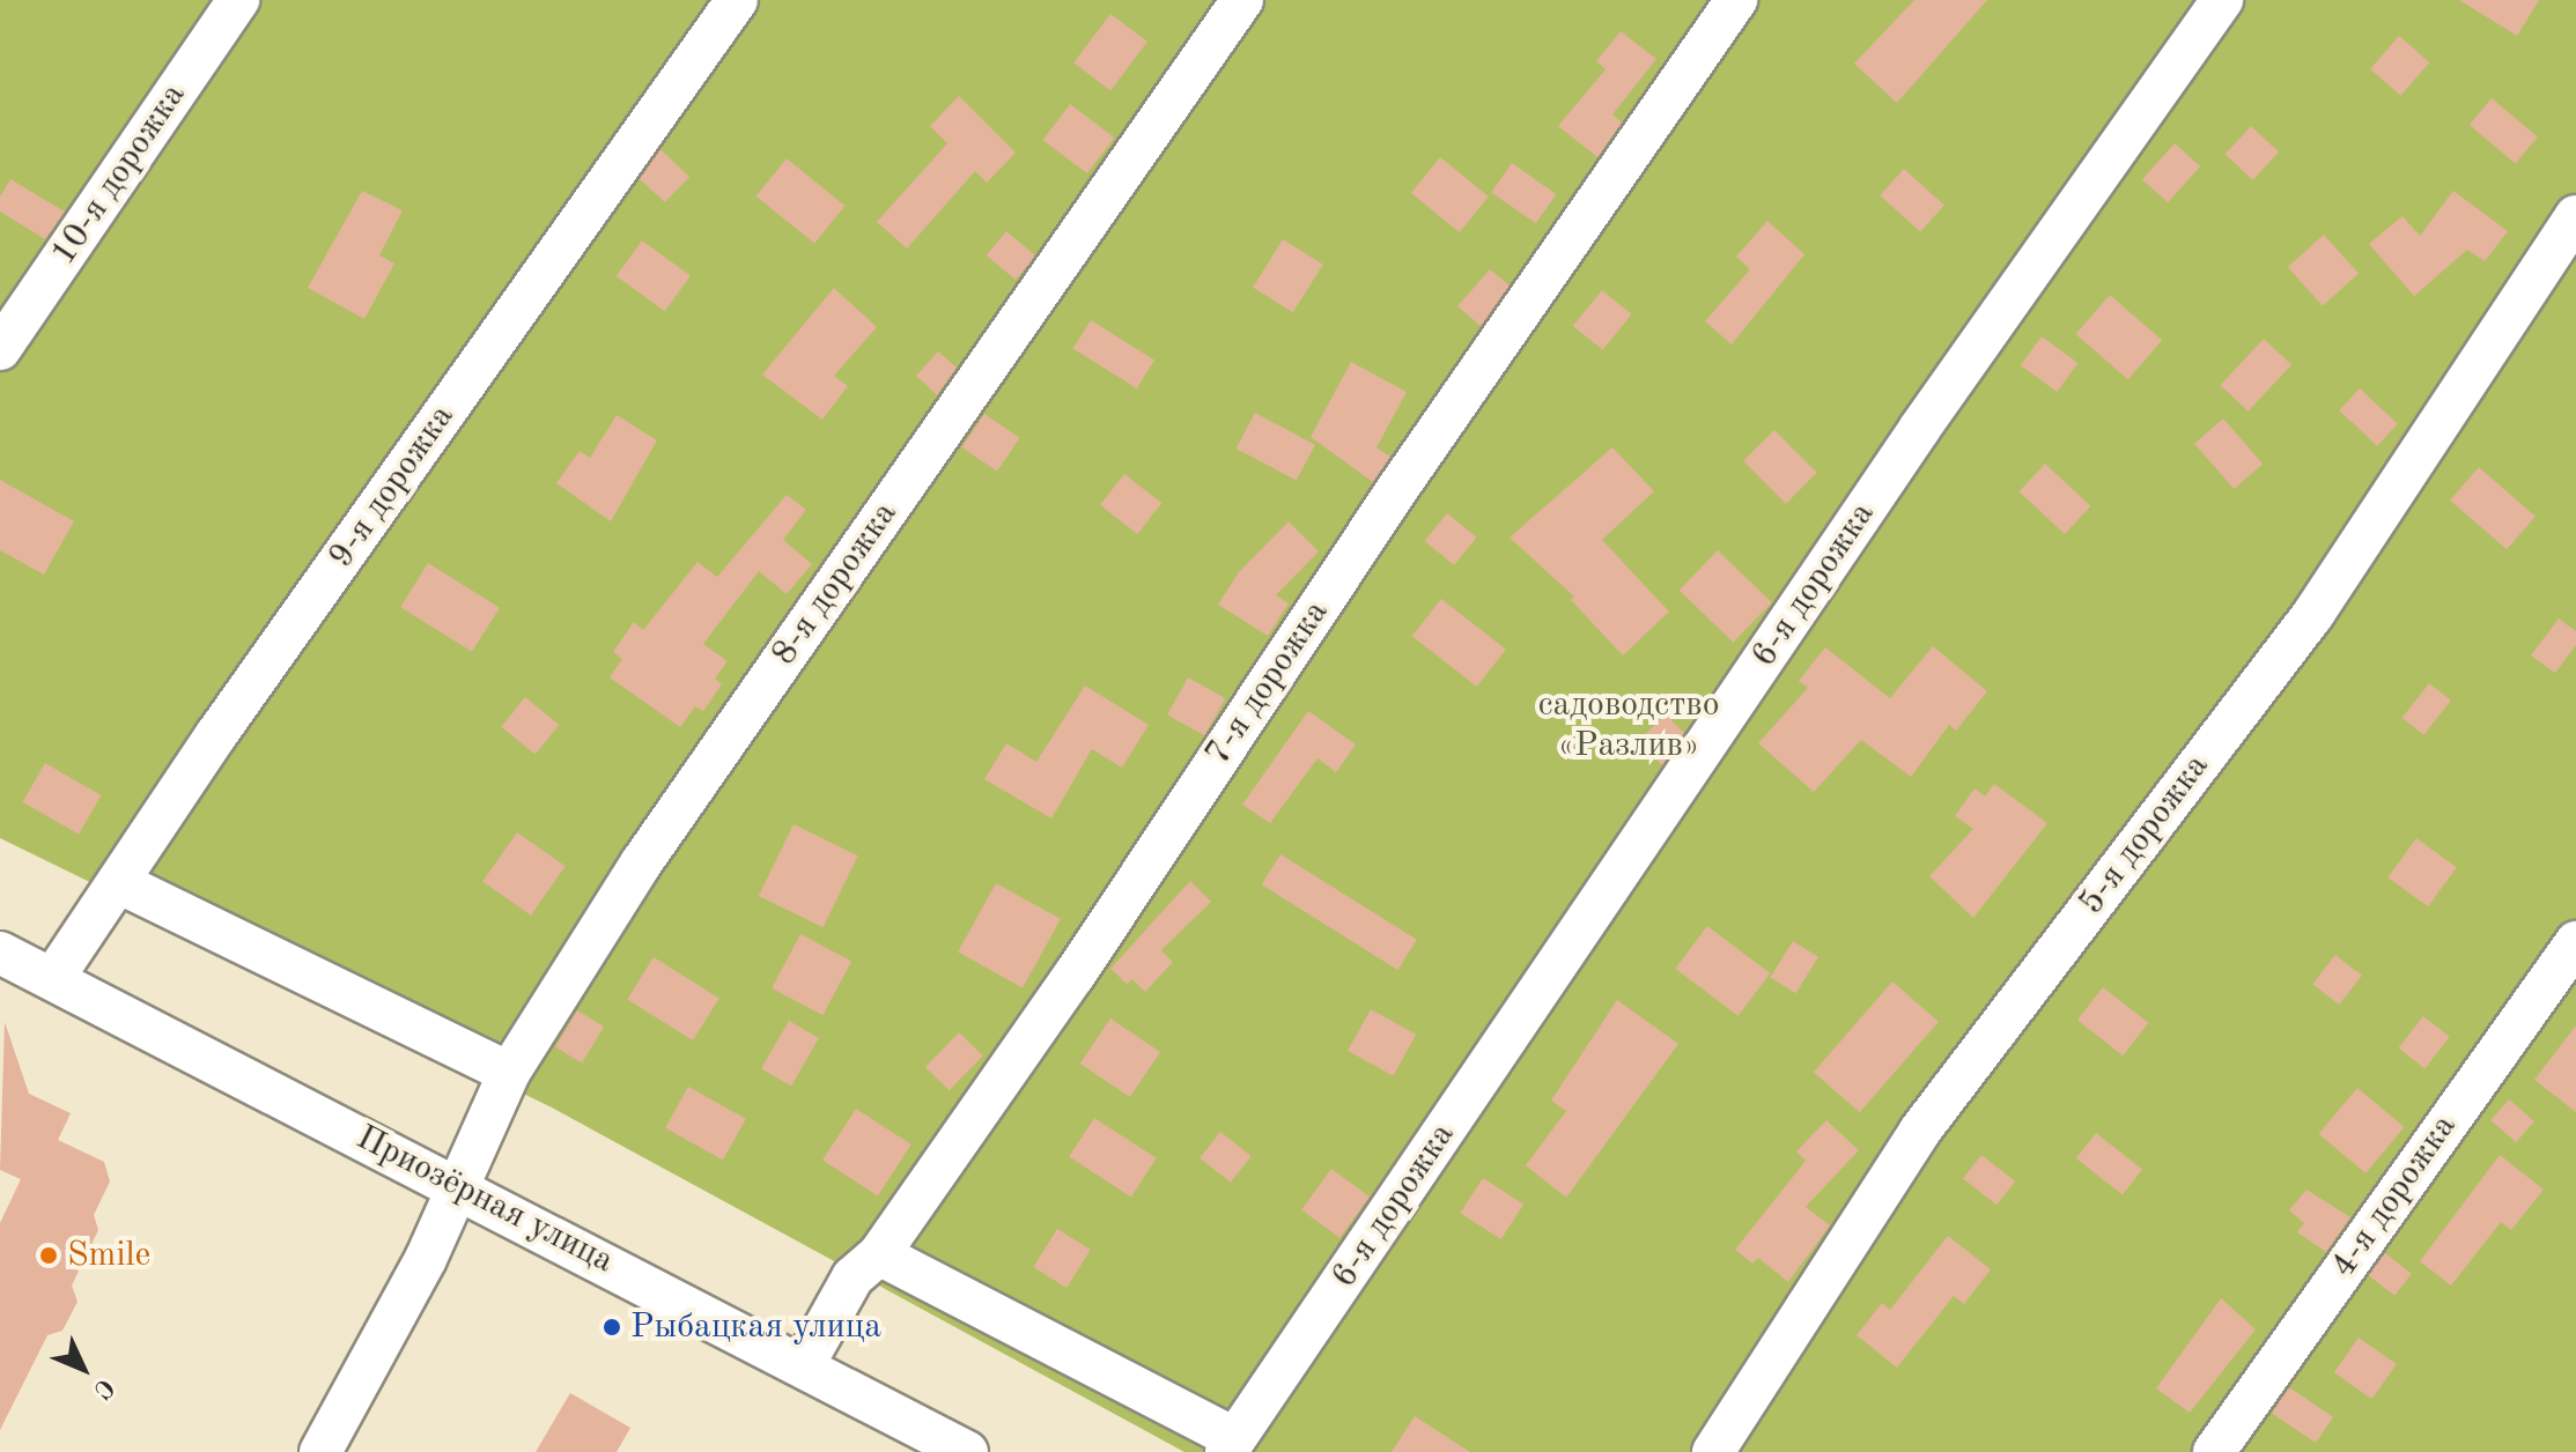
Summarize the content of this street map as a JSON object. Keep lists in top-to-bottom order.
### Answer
{
  "streets": {
    "street": [
      "10-я дорожка",
      "9-я дорожка",
      "8-я дорожка",
      "6-я дорожка",
      "7-я дорожка",
      "5-я дорожка",
      "4-я дорожка",
      "Приозёрная улица"
    ]
  },
  "crossings": [
    ["9-я дорожка", "Приозёрная улица"],
    ["8-я дорожка", "Приозёрная улица"],
    ["7-я дорожка", "Приозёрная улица"]
  ],
  "parks": ["садоводство «Разлив»"],
  "places": ["Smile", "Рыбацкая улица"],
  "north": "bottom right"
}
